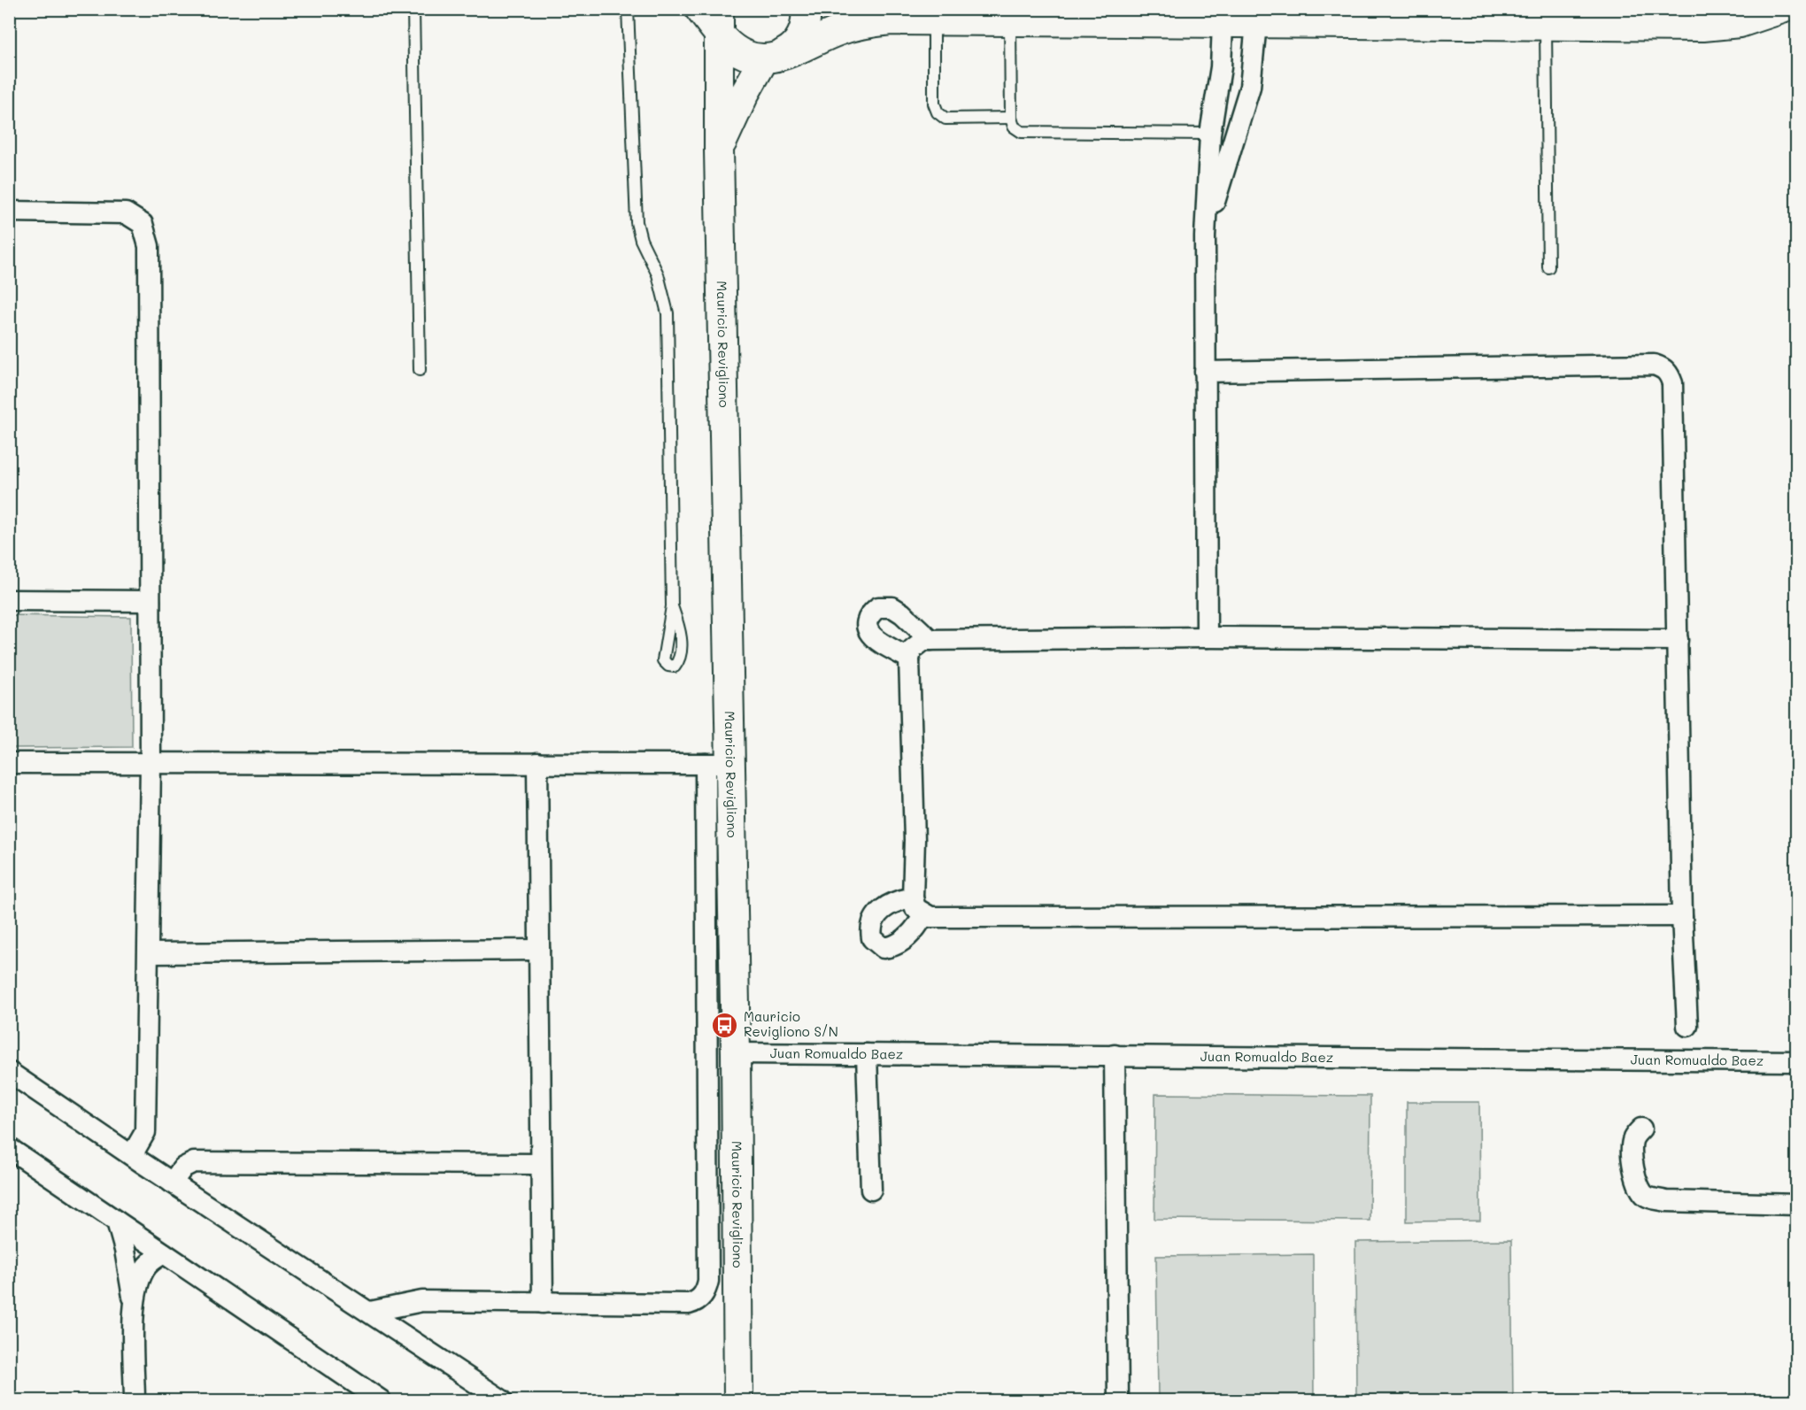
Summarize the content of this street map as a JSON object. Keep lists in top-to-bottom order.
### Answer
{
  "streets": {
    "main road": ["Mauricio Revigliono"],
    "street": ["Juan Romualdo Baez"]
  },
  "crossings": [
    ["Mauricio Revigliono", "Juan Romualdo Baez"]
  ],
  "places": {
    "bus stop": ["Mauricio Revigliono S/N"]
  }
}
